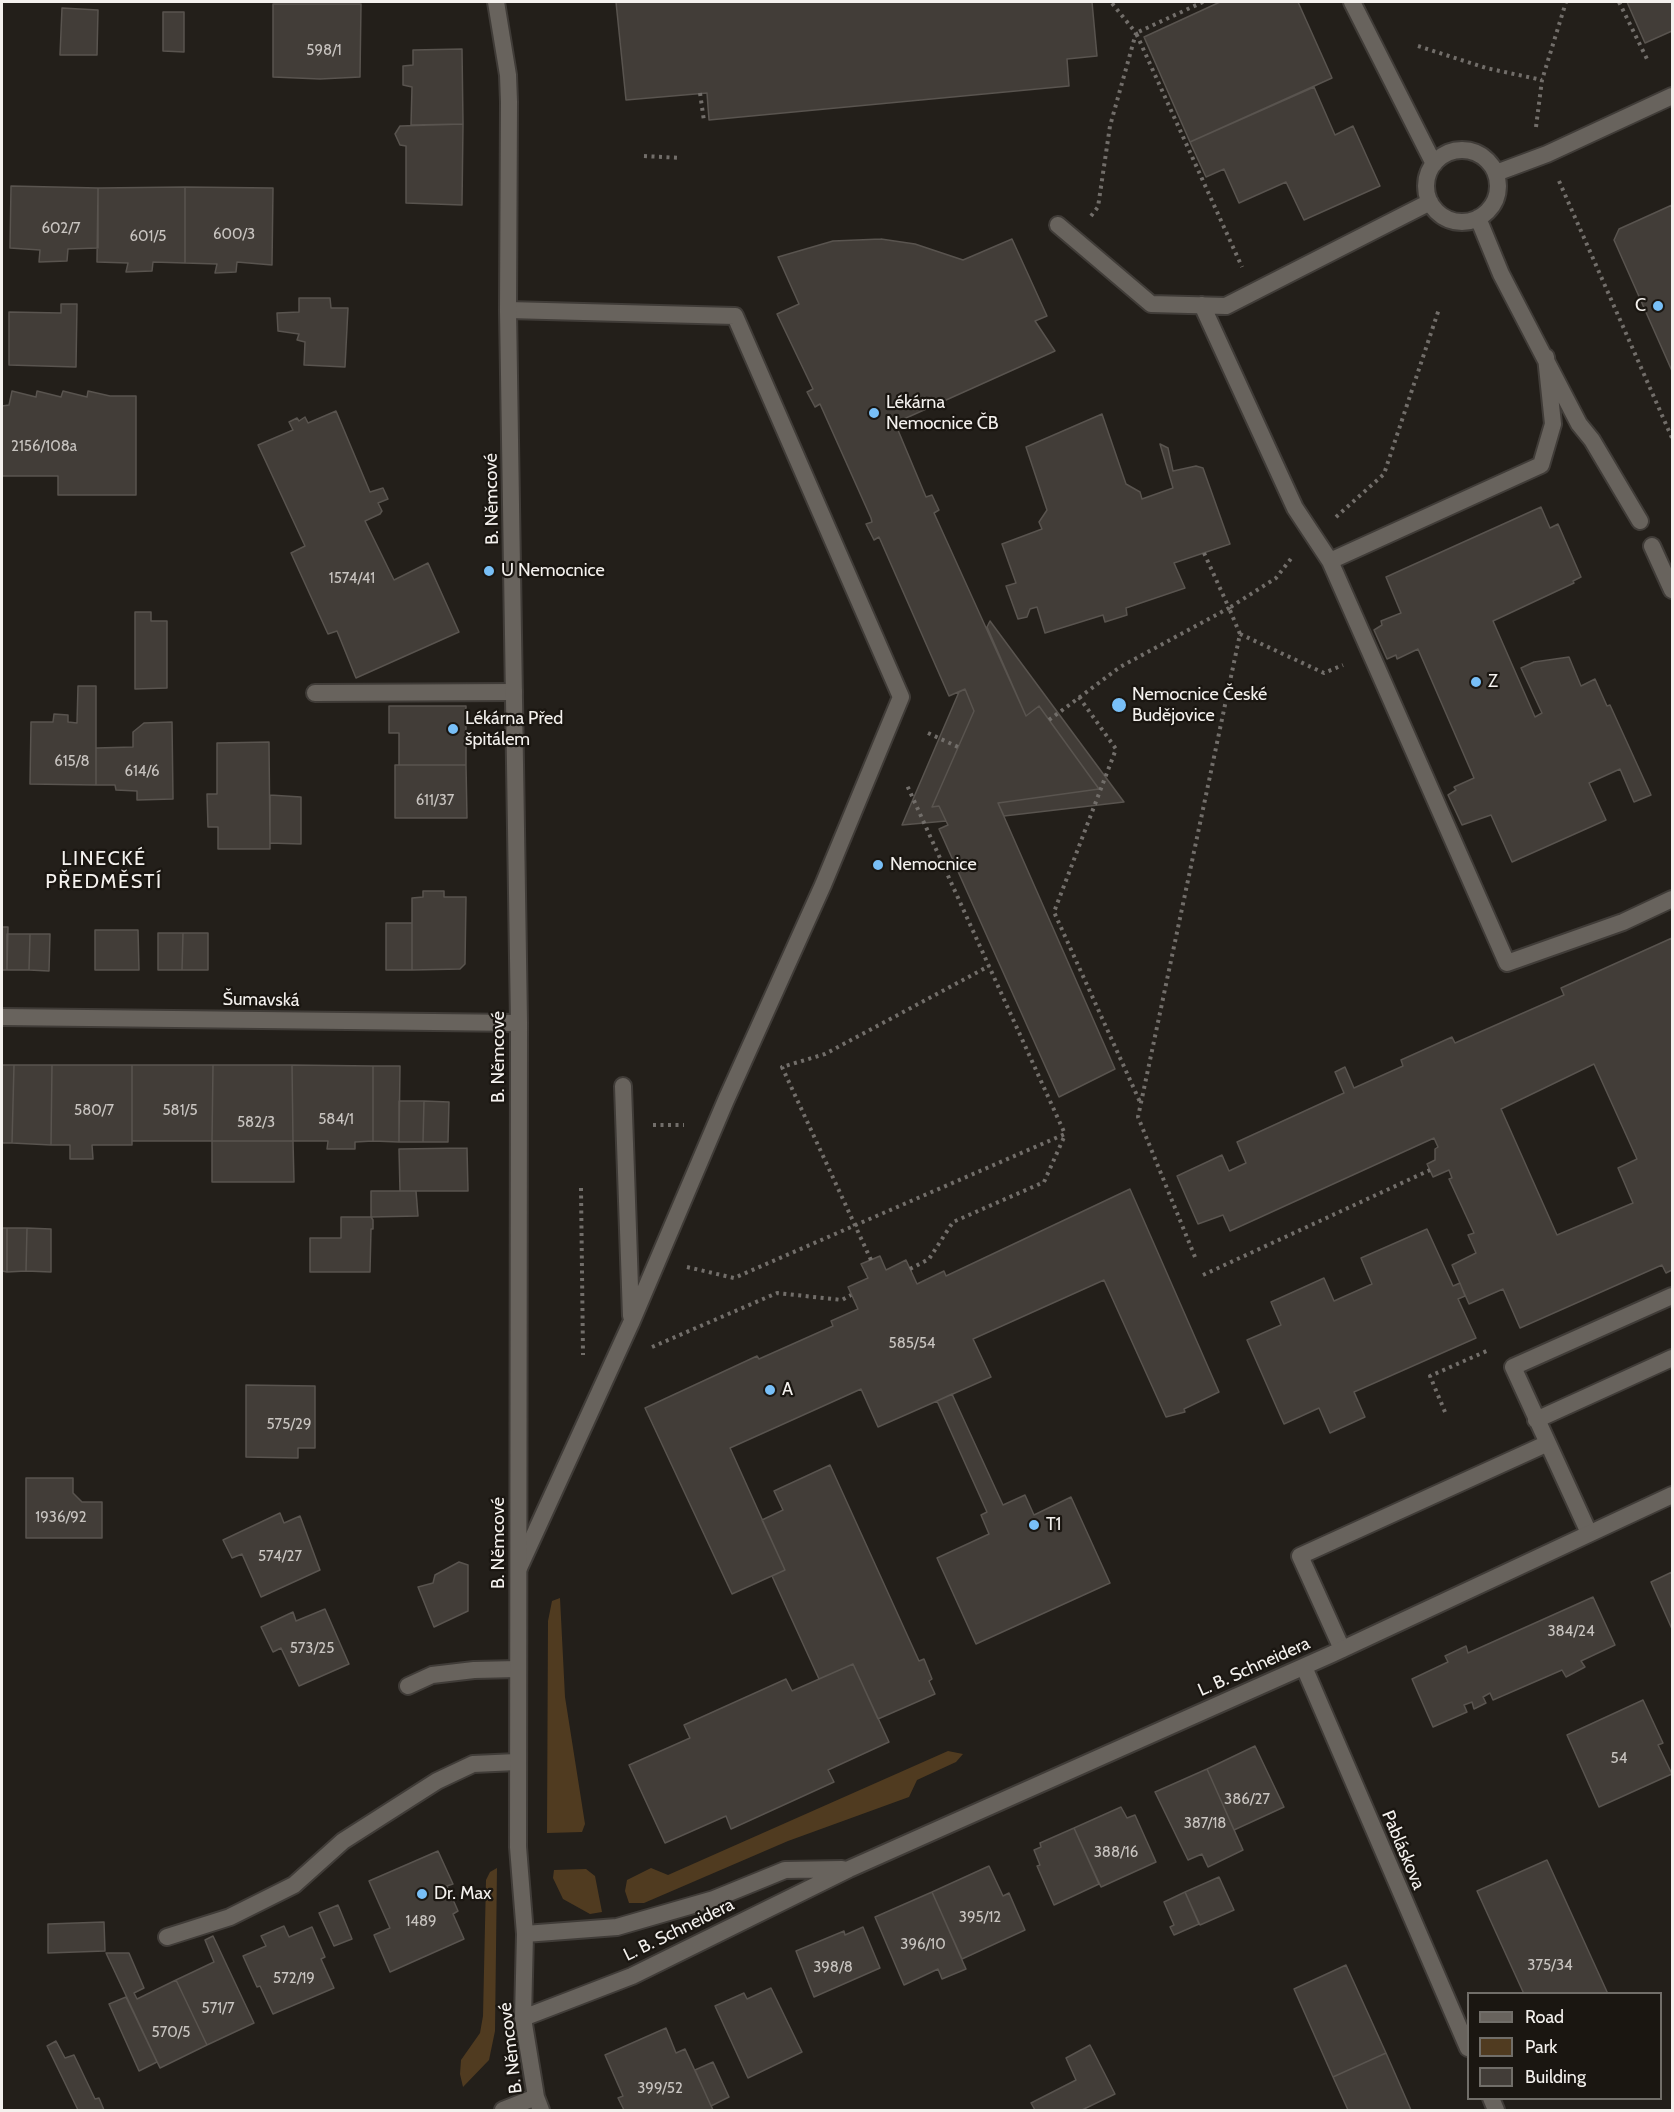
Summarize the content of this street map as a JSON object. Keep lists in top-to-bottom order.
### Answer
{
  "streets": {
    "street": [
      "B. Němcové",
      "Šumavská",
      "L. B. Schneidera",
      "Pabláskova"
    ]
  },
  "crossings": [
    ["B. Němcové", "Šumavská"],
    ["B. Němcové", "L. B. Schneidera"],
    ["L. B. Schneidera", "Pabláskova"]
  ],
  "districts": ["LINECKÉ PŘEDMĚSTÍ"],
  "places": [
    "C",
    "Lékárna Nemocnice ČB",
    "U Nemocnice",
    "Z",
    "Nemocnice České Budějovice",
    "Lékárna Před špitálem",
    "Nemocnice",
    "A",
    "T1",
    "Dr. Max"
  ],
  "house_numbers": [
    "598/1",
    "602/7",
    "600/3",
    "601/5",
    "2156/108a",
    "1574/41",
    "615/8",
    "614/6",
    "611/37",
    "580/7",
    "581/5",
    "584/1",
    "582/3",
    "585/54",
    "575/29",
    "1936/92",
    "574/27",
    "384/24",
    "573/25",
    "54",
    "386/27",
    "387/18",
    "388/16",
    "395/12",
    "1489",
    "396/10",
    "375/34",
    "398/8",
    "572/19",
    "571/7",
    "570/5",
    "399/52"
  ],
  "legend": ["Road", "Park", "Building"]
}
